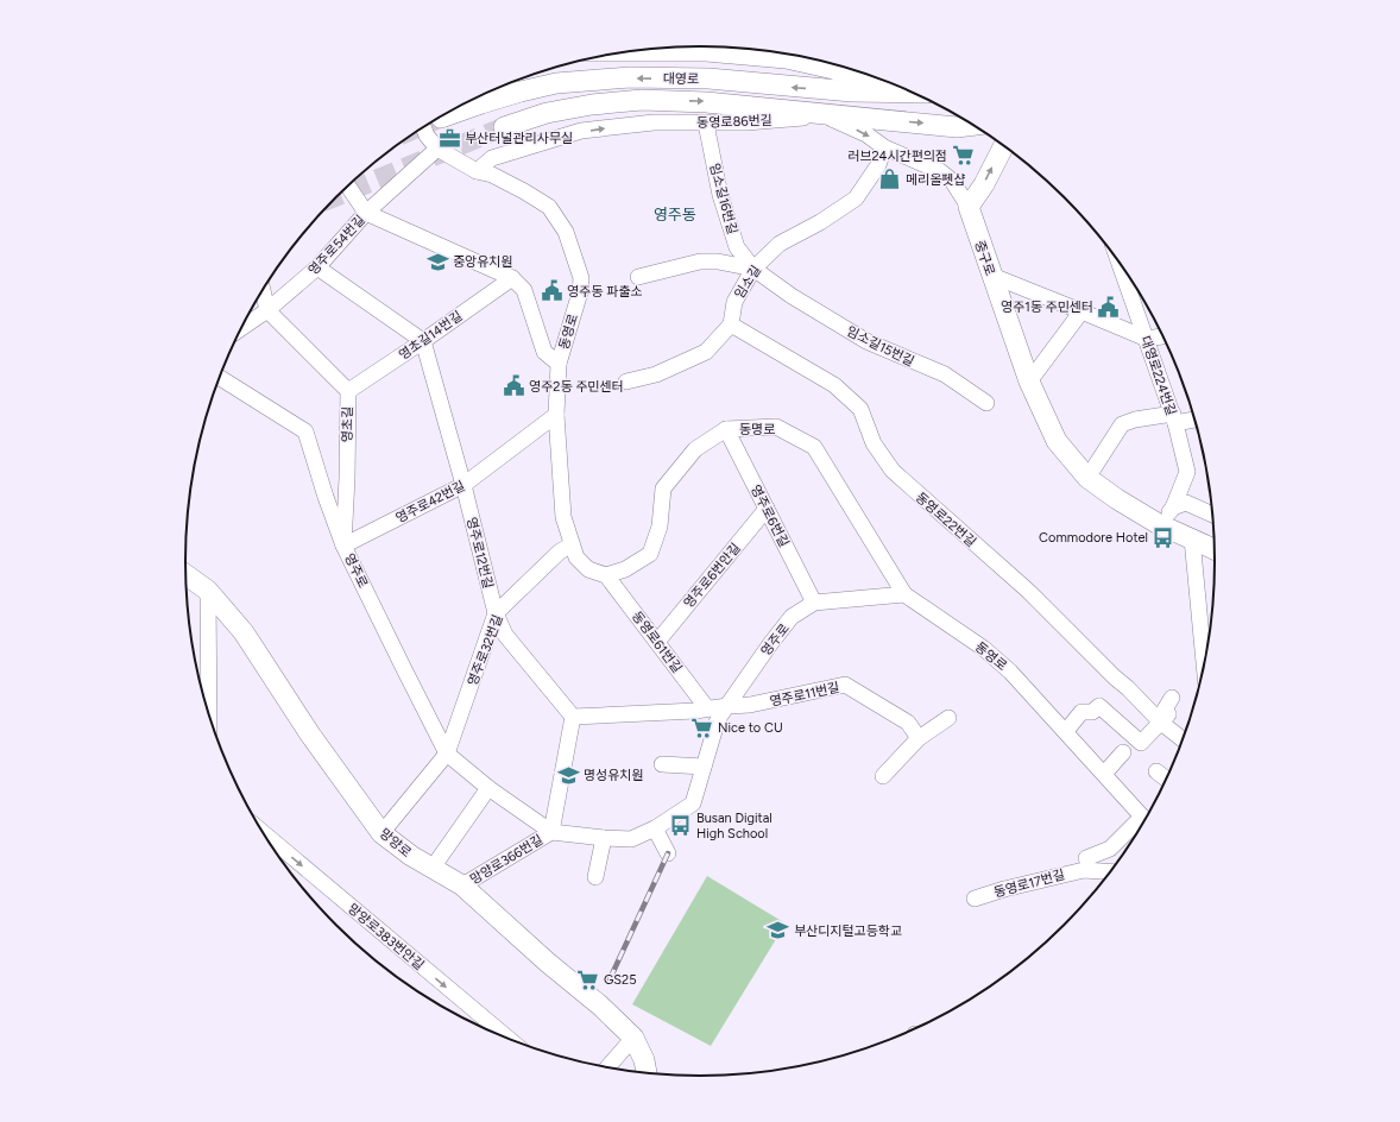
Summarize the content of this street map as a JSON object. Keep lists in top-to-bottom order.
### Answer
{
  "streets": {
    "main road": ["대영로", "중구로", "망양로"],
    "street": [
      "동영로86번길",
      "임소길16번길",
      "영주로54번길",
      "임소길",
      "동영로",
      "영초길14번길",
      "임소길15번길",
      "대영로224번길",
      "영초길",
      "동명로",
      "영주로42번길",
      "영주로6번길",
      "동영로22번길",
      "영주로12번길",
      "영주로",
      "영주로6번안길",
      "동영로61번길",
      "영주로32번길",
      "영주로11번길",
      "망양로366번길",
      "동영로17번길",
      "망양로383번안길"
    ]
  },
  "crossings": [
    ["대영로", "동영로86번길"],
    ["동영로86번길", "임소길16번길"],
    ["동영로86번길", "동영로"],
    ["임소길16번길", "임소길"],
    ["임소길16번길", "임소길15번길"],
    ["영주로54번길", "동영로"],
    ["영주로54번길", "영초길"],
    ["중구로", "대영로224번길"],
    ["임소길", "임소길15번길"],
    ["임소길", "동영로22번길"],
    ["동영로", "동명로"],
    ["동영로", "영주로42번길"],
    ["동영로", "영주로"],
    ["동영로", "동영로61번길"],
    ["동영로", "영주로32번길"],
    ["영초길14번길", "영초길"],
    ["영초길14번길", "영주로12번길"],
    ["영초길", "영주로42번길"],
    ["영초길", "영주로"],
    ["동명로", "영주로6번길"],
    ["동명로", "영주로"],
    ["동명로", "동영로61번길"],
    ["영주로42번길", "영주로12번길"],
    ["영주로42번길", "영주로"],
    ["영주로6번길", "영주로"],
    ["영주로6번길", "영주로6번안길"],
    ["영주로12번길", "영주로32번길"],
    ["영주로", "영주로32번길"],
    ["영주로", "영주로11번길"],
    ["영주로", "망양로366번길"],
    ["영주로6번안길", "동영로61번길"],
    ["망양로", "망양로366번길"]
  ],
  "one_way": ["망양로383번안길"],
  "districts": ["영주동"],
  "places": {
    "office": ["부산터널관리사무실"],
    "supermarket": ["러브24시간편의점", "Nice to CU", "GS25"],
    "shop": ["메리올펫샵"],
    "school or university": ["중앙유치원", "명성유치원", "부산디지털고등학교"],
    "public building": ["영주동 파출소", "영주1동 주민센터", "영주2동 주민센터"],
    "bus stop": ["Commodore Hotel", "Busan Digital High School"]
  }
}
